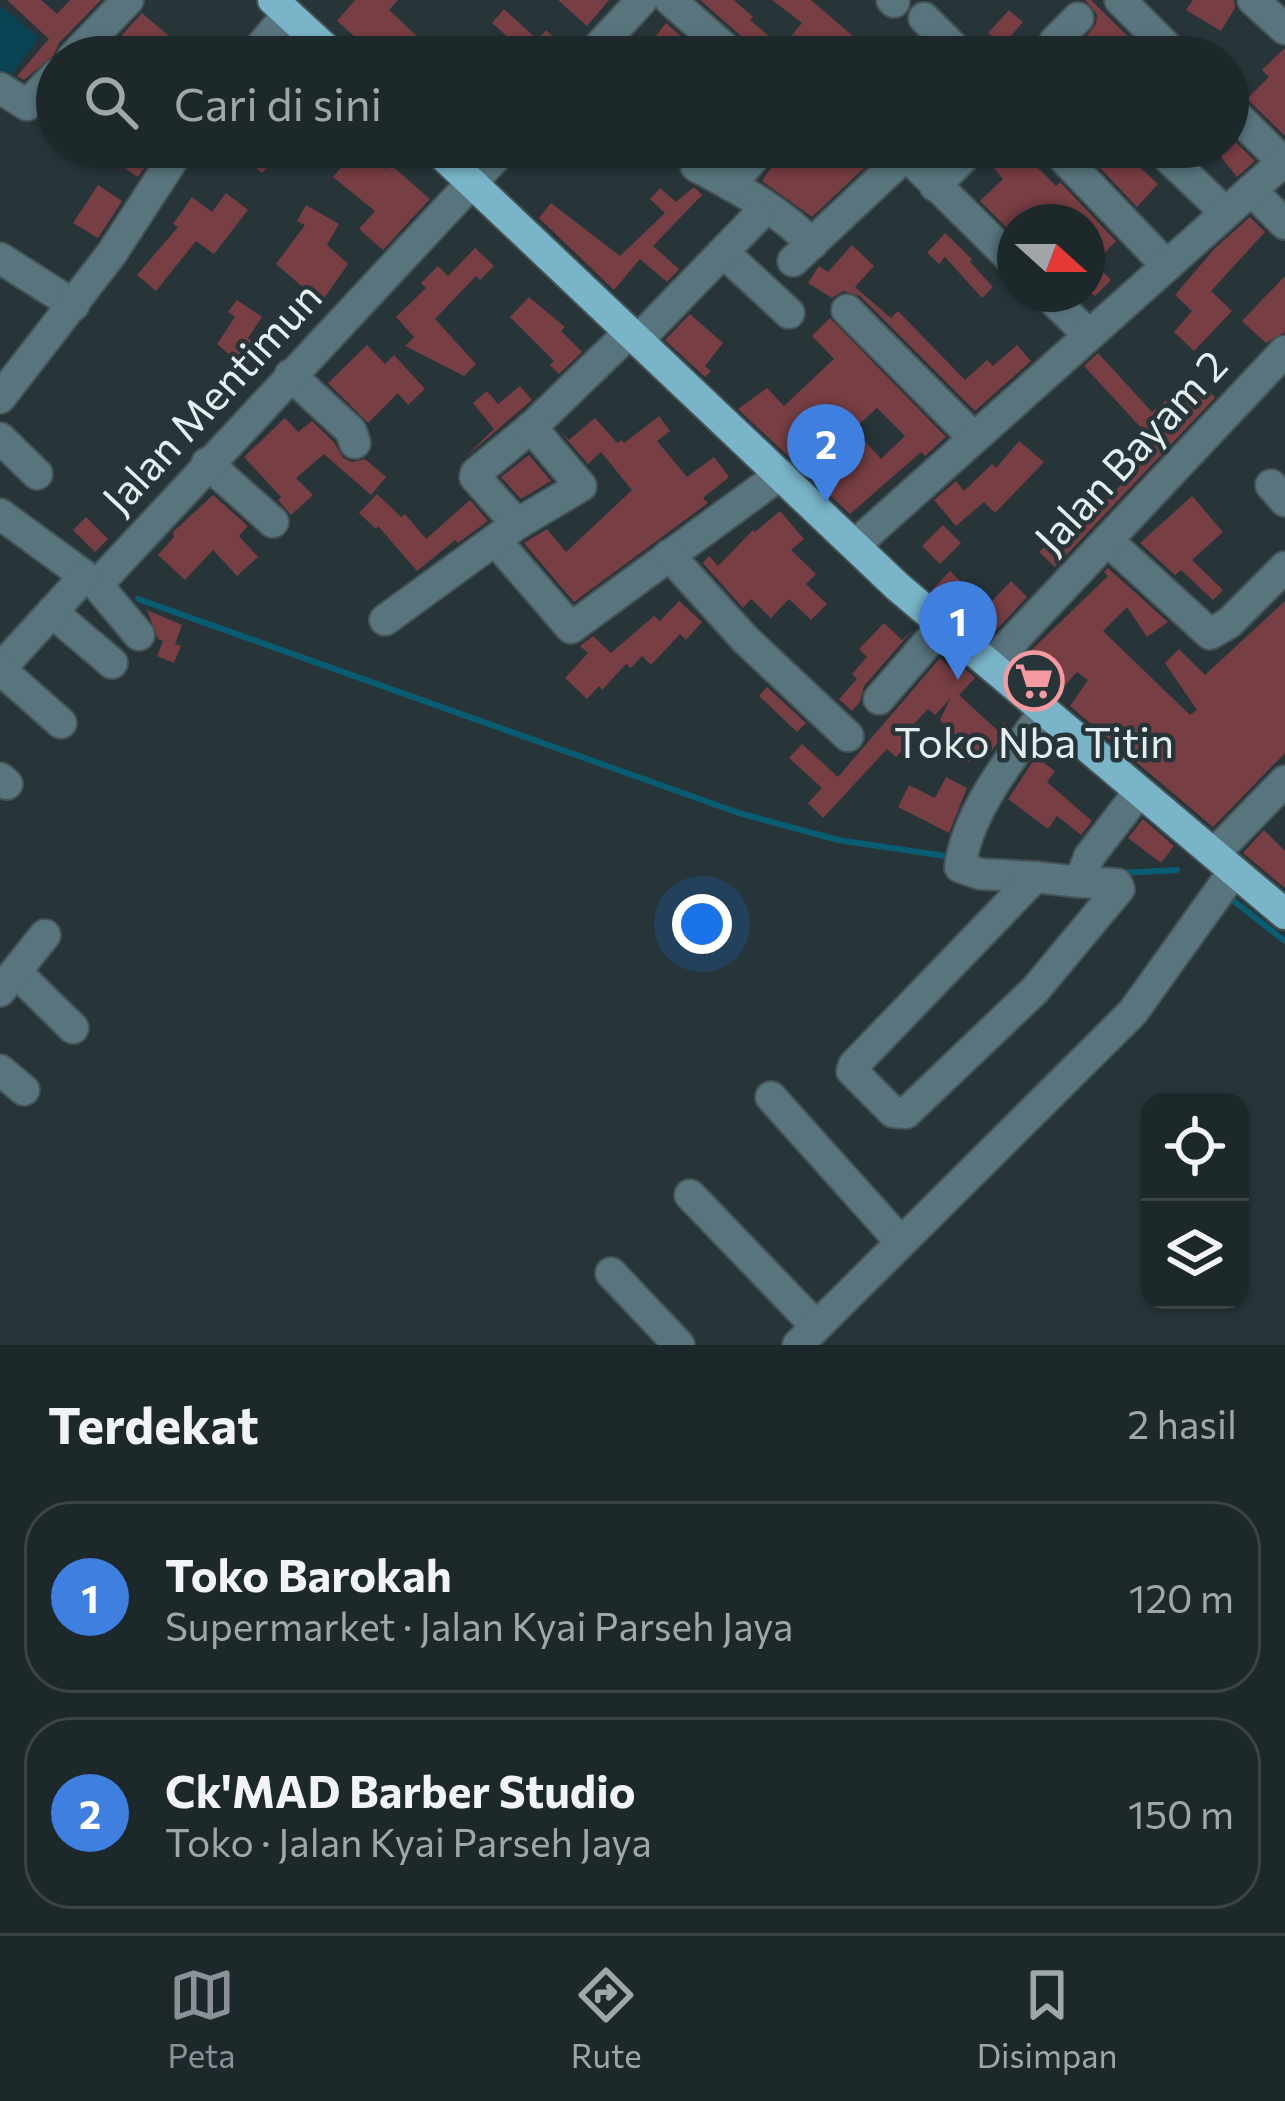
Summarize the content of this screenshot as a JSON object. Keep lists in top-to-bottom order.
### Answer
{
  "streets": {
    "street": ["Jalan Mentimun", "Jalan Bayam 2"]
  },
  "places": {
    "supermarket": ["Toko Nba Titin"]
  },
  "north": "right",
  "page": {
    "search": "Cari di sini",
    "pins": ["2", "1"],
    "heading": ["Terdekat", "2 hasil"],
    "list": [
      {
        "mark": "1",
        "name": "Toko Barokah",
        "note": "Supermarket · Jalan Kyai Parseh Jaya",
        "value": "120 m"
      },
      {
        "mark": "2",
        "name": "Ck'MAD Barber Studio",
        "note": "Toko · Jalan Kyai Parseh Jaya",
        "value": "150 m"
      }
    ],
    "nav": ["Peta", "Rute", "Disimpan"]
  }
}
